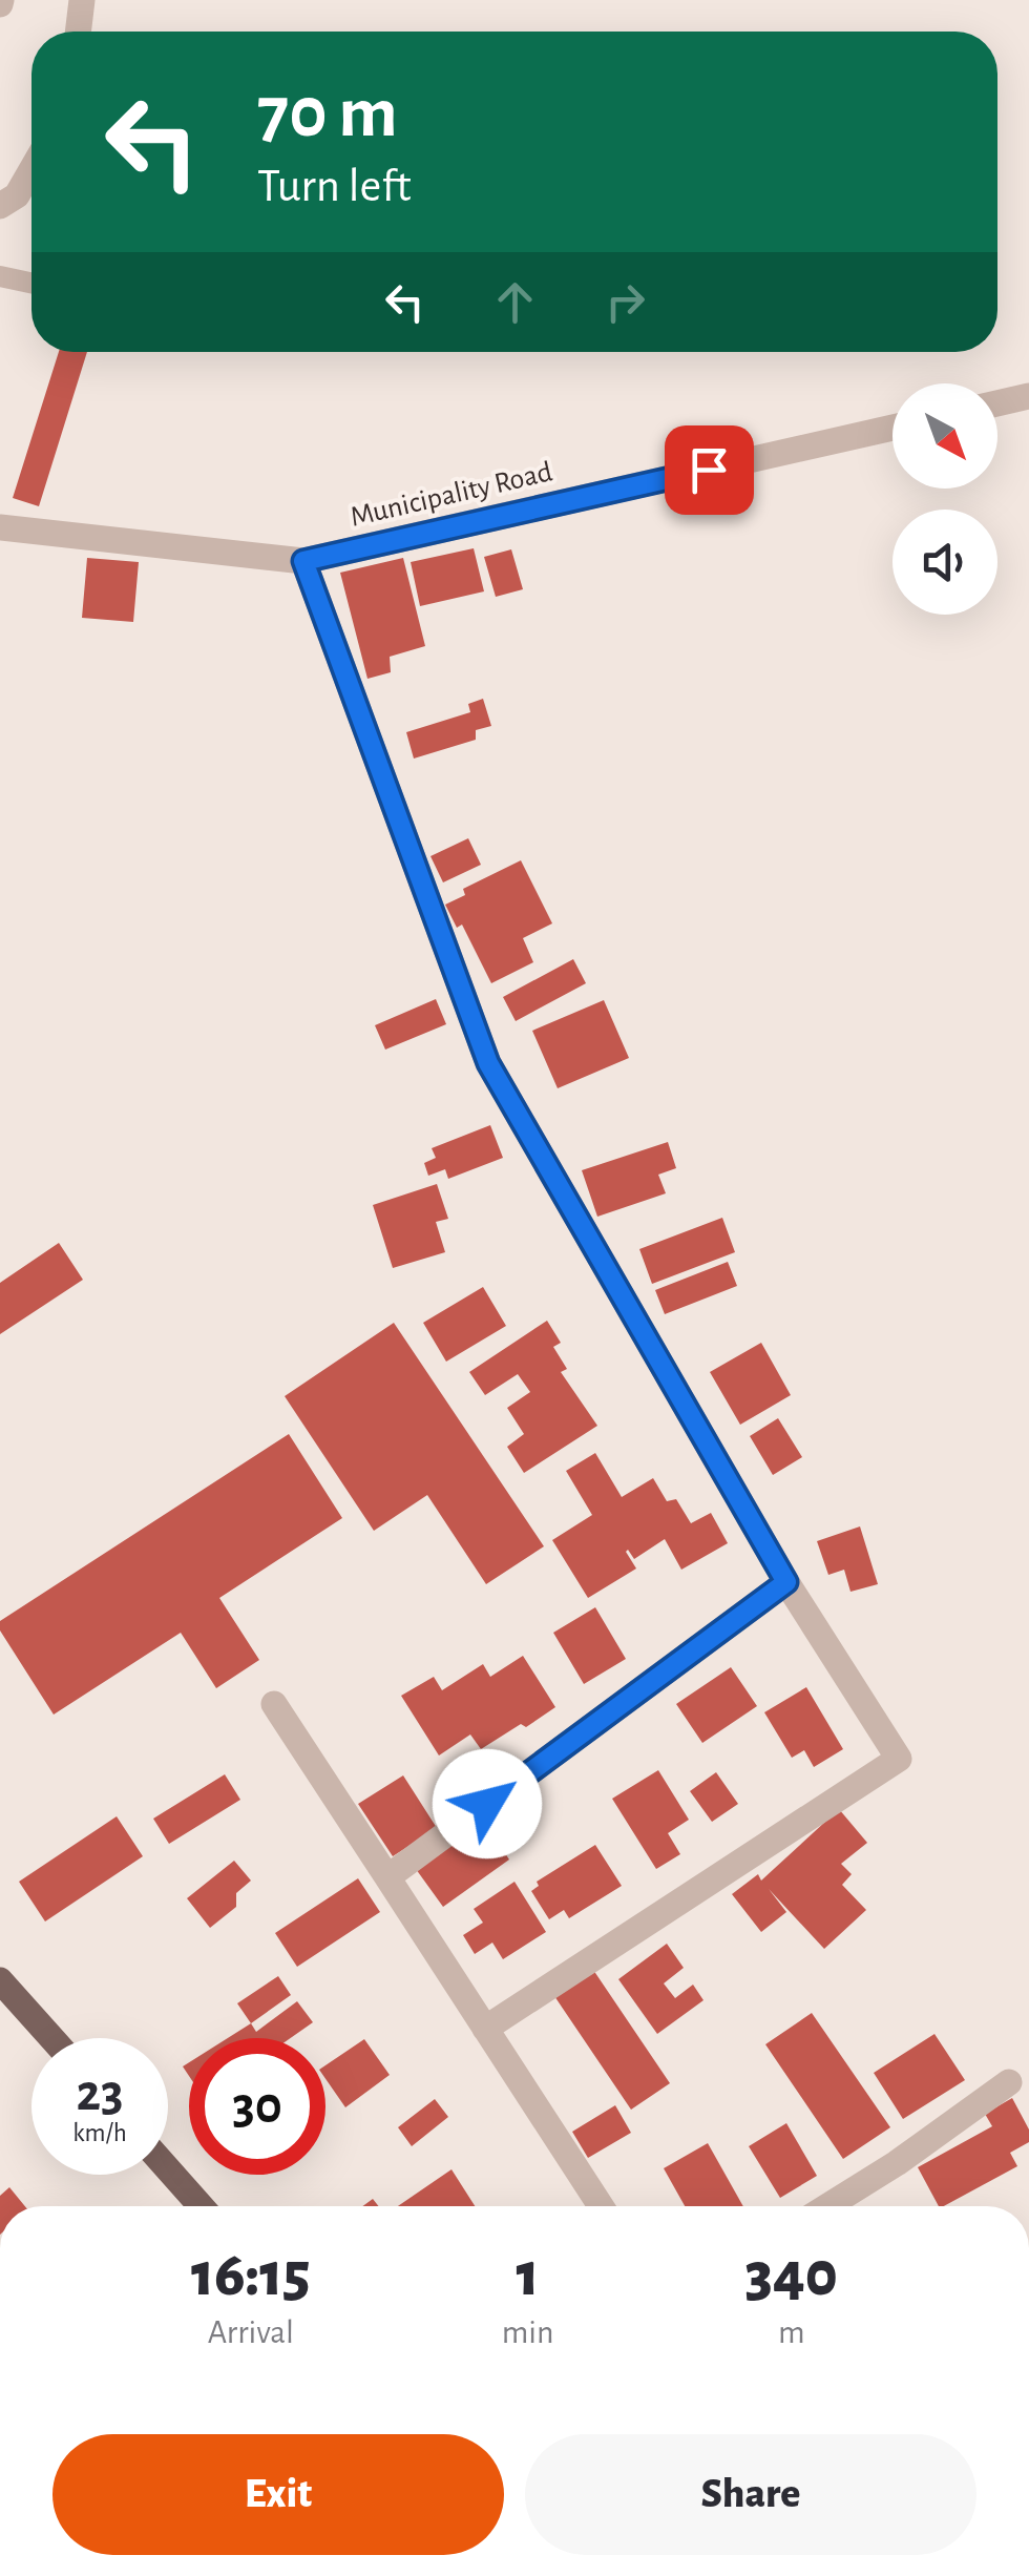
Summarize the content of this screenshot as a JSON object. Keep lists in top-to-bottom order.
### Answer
{
  "streets": {
    "street": ["Municipality Road"]
  },
  "north": "bottom right",
  "page": {
    "turn": ["70 m", "Turn left"],
    "speed": "23 km/h",
    "limit": "30",
    "eta": [
      "16:15",
      "Arrival",
      "1",
      "min",
      "340",
      "m"
    ],
    "buttons": ["Exit", "Share"]
  }
}
